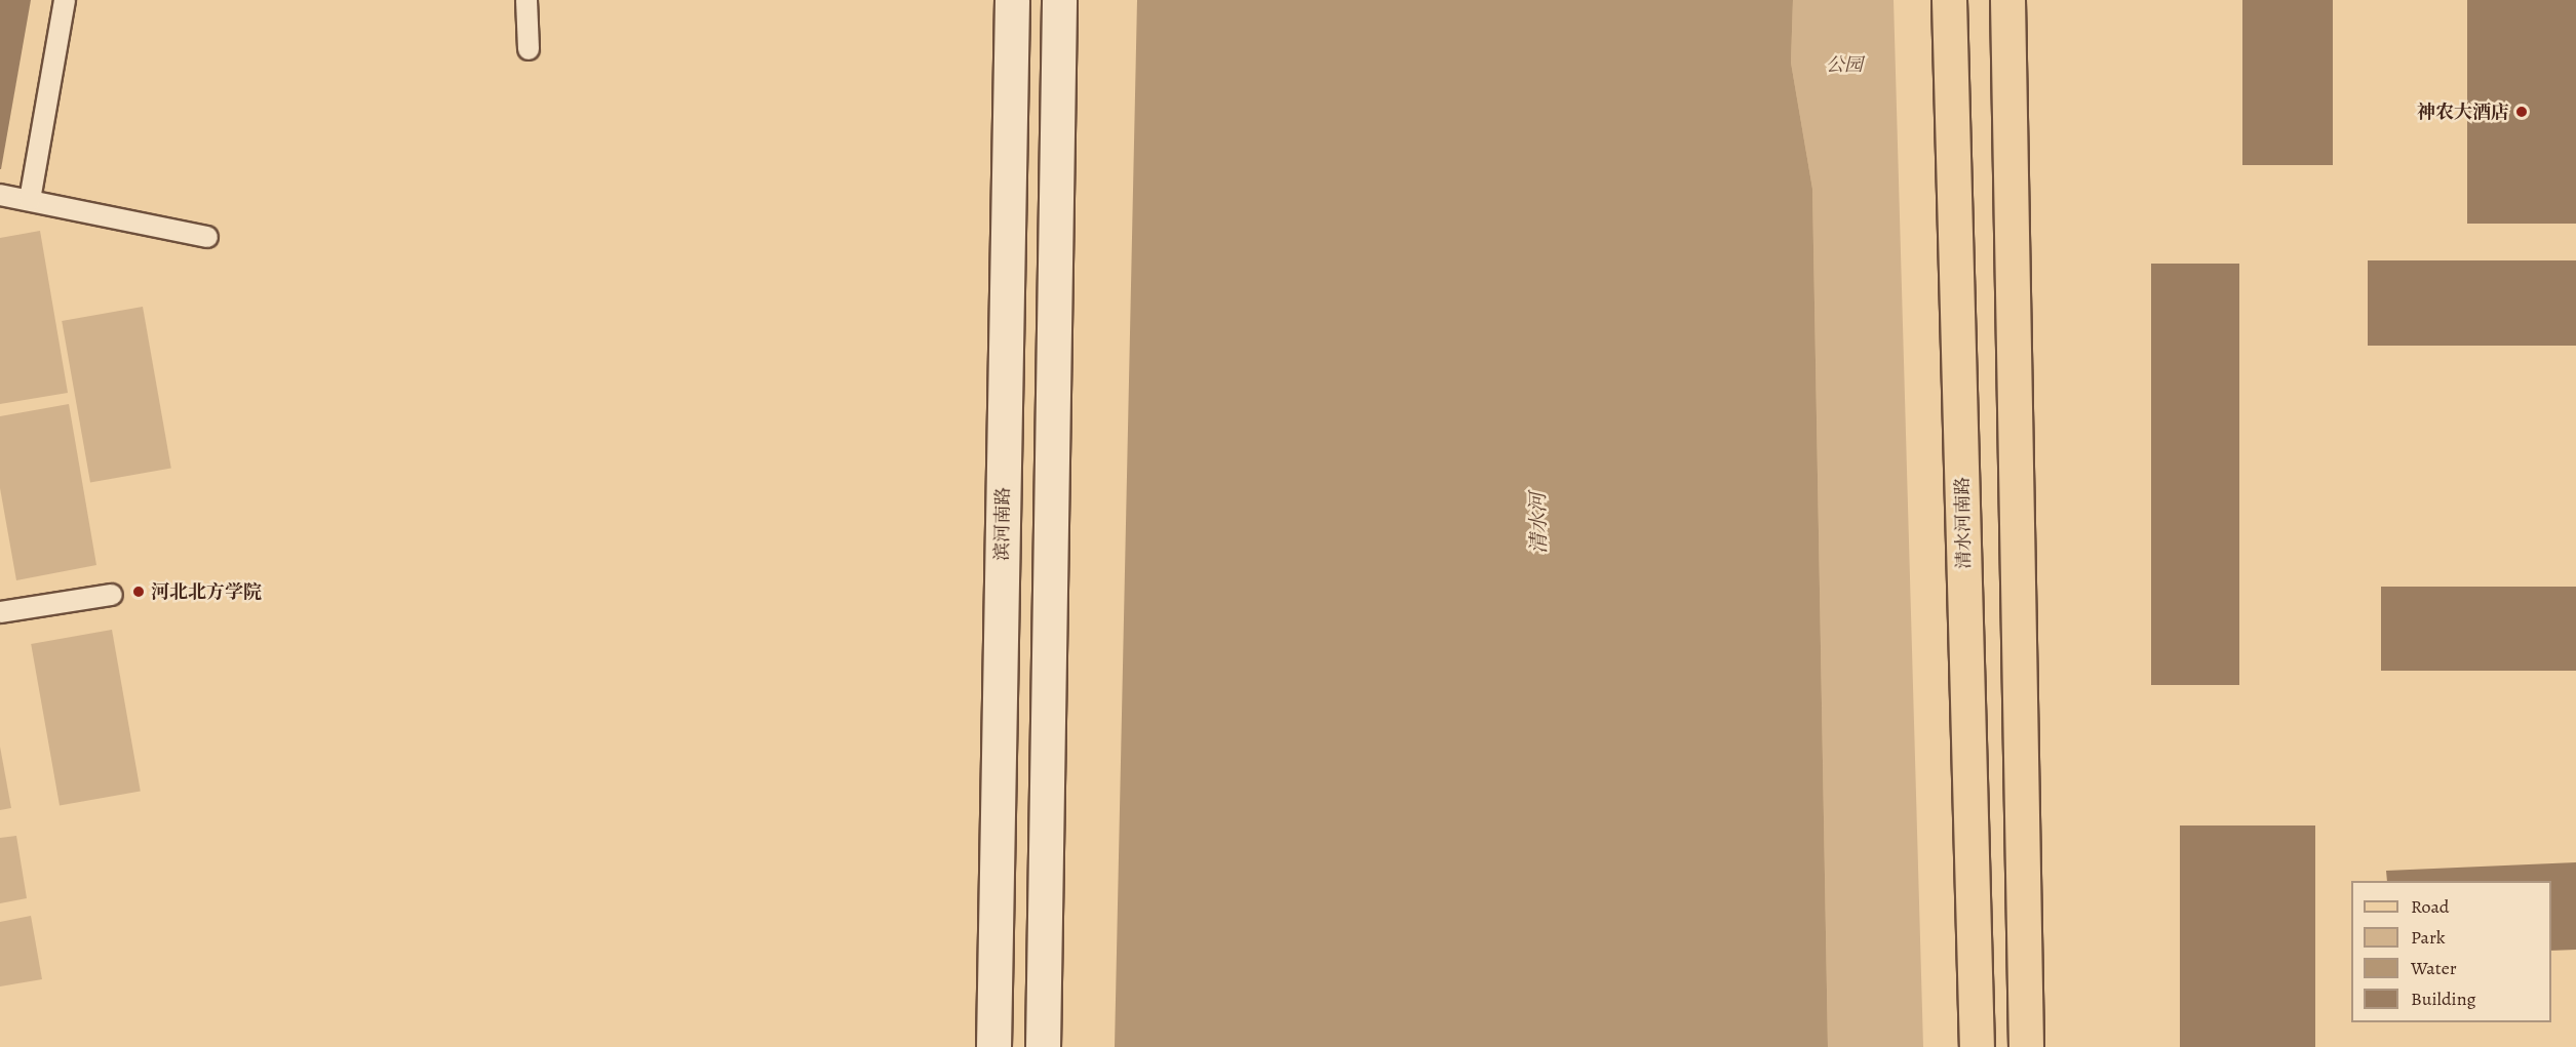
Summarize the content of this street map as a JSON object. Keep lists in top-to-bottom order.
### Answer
{
  "streets": {
    "main road": ["清水河南路", "滨河南路"]
  },
  "water": ["清水河"],
  "parks": ["公园"],
  "places": ["神农大酒店", "河北北方学院"],
  "legend": [
    "Road",
    "Park",
    "Water",
    "Building"
  ]
}
